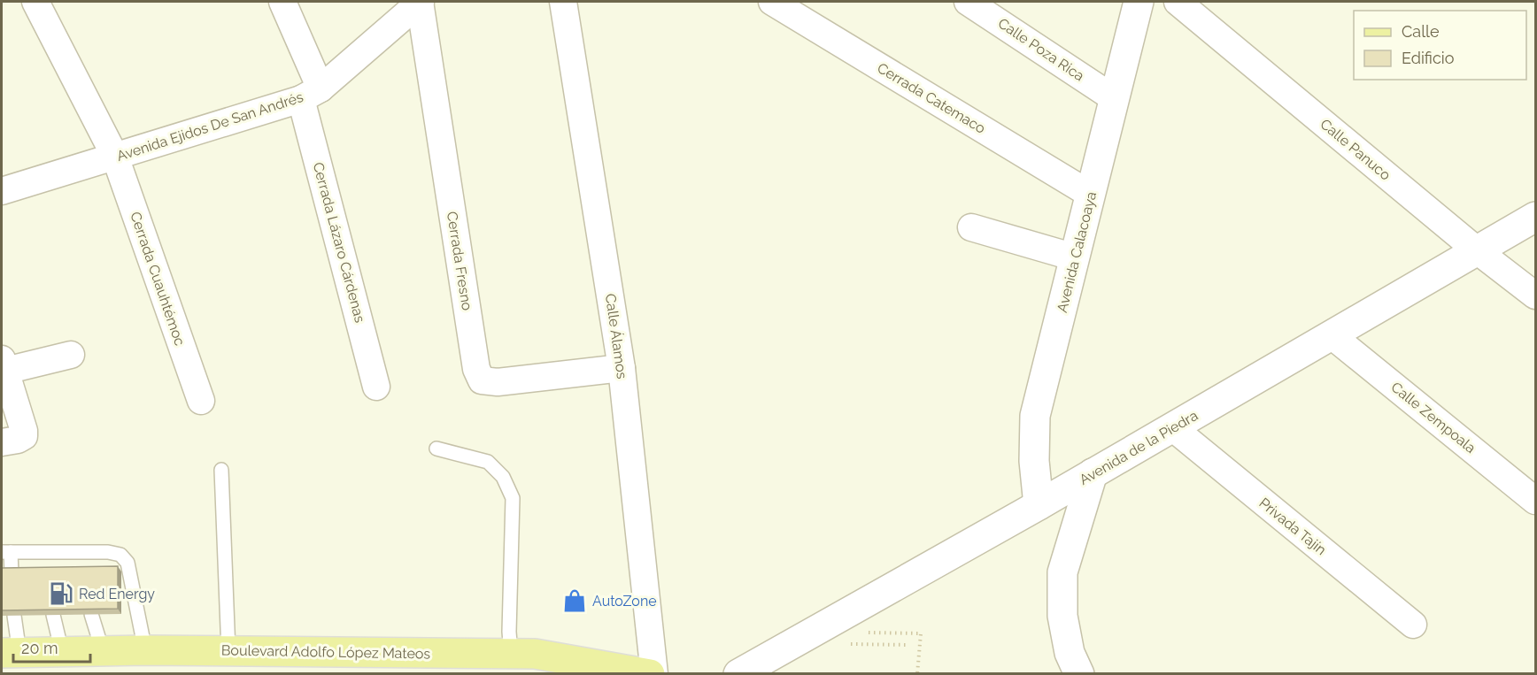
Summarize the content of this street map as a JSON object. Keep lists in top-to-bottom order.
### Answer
{
  "streets": {
    "main road": ["Boulevard Adolfo López Mateos"],
    "street": [
      "Calle Poza Rica",
      "Cerrada Catemaco",
      "Avenida Ejidos De San Andrés",
      "Calle Panuco",
      "Cerrada Lázaro Cárdenas",
      "Avenida Calacoaya",
      "Cerrada Fresno",
      "Cerrada Cuauhtémoc",
      "Calle Álamos",
      "Calle Zempoala",
      "Avenida de la Piedra",
      "Privada Tajín"
    ]
  },
  "crossings": [
    ["Calle Poza Rica", "Avenida Calacoaya"],
    ["Cerrada Catemaco", "Avenida Calacoaya"],
    ["Avenida Ejidos De San Andrés", "Cerrada Lázaro Cárdenas"],
    ["Avenida Ejidos De San Andrés", "Cerrada Fresno"],
    ["Avenida Ejidos De San Andrés", "Cerrada Cuauhtémoc"],
    ["Calle Panuco", "Avenida de la Piedra"],
    ["Avenida Calacoaya", "Avenida de la Piedra"],
    ["Cerrada Fresno", "Calle Álamos"],
    ["Calle Zempoala", "Avenida de la Piedra"],
    ["Avenida de la Piedra", "Privada Tajín"]
  ],
  "places": {
    "fuel station": ["Red Energy"],
    "shop": ["AutoZone"]
  },
  "legend": ["Calle", "Edificio"],
  "scale_bar": "20 m"
}
